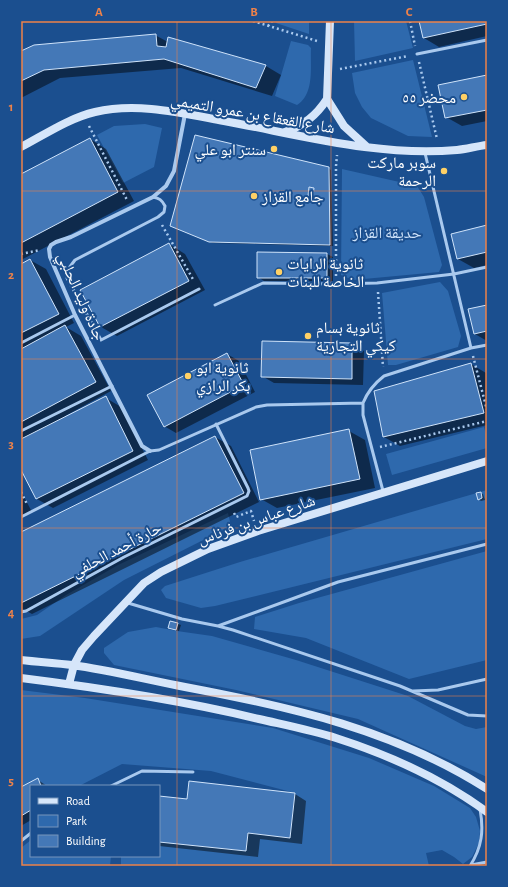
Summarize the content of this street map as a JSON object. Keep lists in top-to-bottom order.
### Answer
{
  "streets": {
    "main road": ["شارع القعقاع بن عمرو التميمي", "شارع عباس بن فرناس"],
    "street": ["جادة وليد الحلبي"],
    "lane": ["حارة أحمد الحلفي"]
  },
  "crossings": [
    ["شارع القعقاع بن عمرو التميمي", "جادة وليد الحلبي"]
  ],
  "parks": ["حديقة القزاز"],
  "places": [
    "محضر ٥٥",
    "سنتر ابو علي",
    "سوبر ماركت الرحمة",
    "جامع القزاز",
    "ثانوية الرايات الخاصة للبنات",
    "ثانوية بسام كيكي التجارية",
    "ثانوية ابو بكر الرازي"
  ],
  "legend": ["Road", "Park", "Building"],
  "grid": {
    "columns": ["A", "B", "C"],
    "rows": [
      "1",
      "2",
      "3",
      "4",
      "5"
    ]
  }
}
